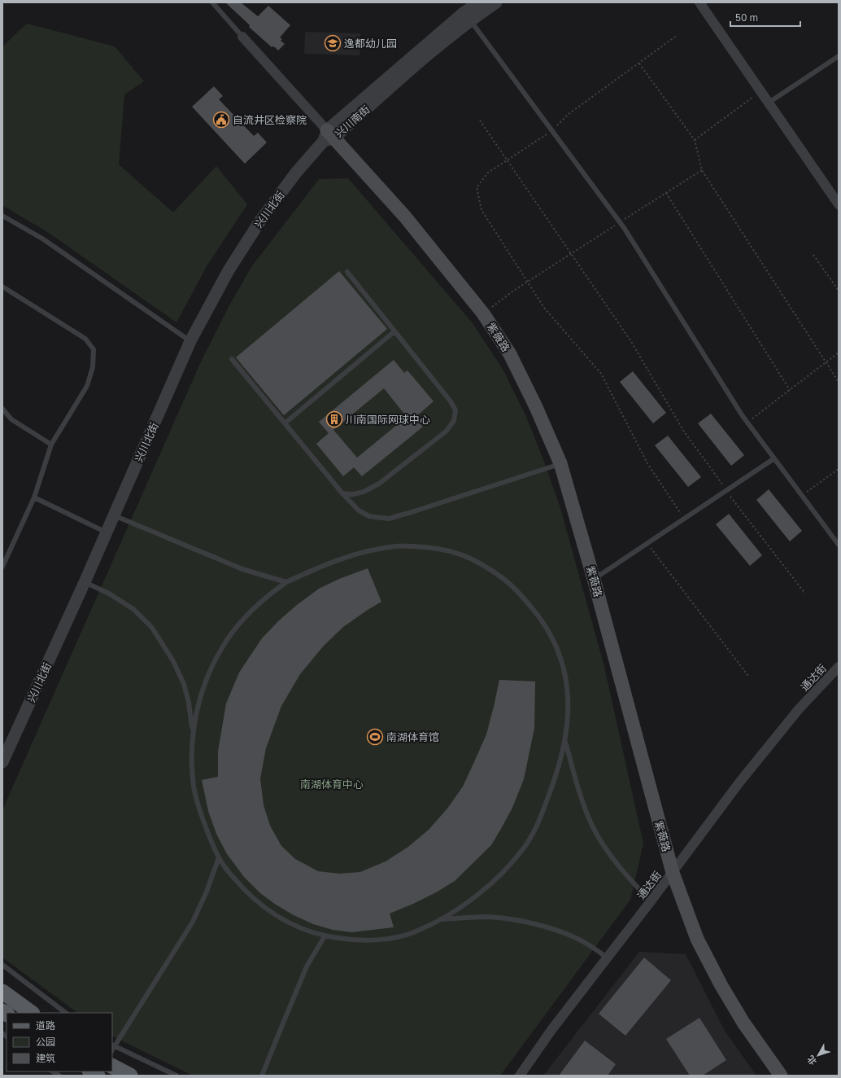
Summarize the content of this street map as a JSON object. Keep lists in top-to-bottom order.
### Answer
{
  "streets": {
    "main road": ["紫薇路"],
    "street": ["兴川南街", "兴川北街", "通达街"]
  },
  "crossings": [
    ["兴川南街", "兴川北街"],
    ["兴川南街", "紫薇路"],
    ["兴川北街", "紫薇路"],
    ["紫薇路", "通达街"]
  ],
  "parks": ["南湖体育中心"],
  "places": {
    "school or university": ["逸都幼儿园"],
    "public building": ["自流井区检察院"],
    "building": ["川南国际网球中心"],
    "sports": ["南湖体育馆"]
  },
  "legend": ["道路", "公园", "建筑"],
  "scale_bar": "50 m",
  "north": "bottom left"
}
